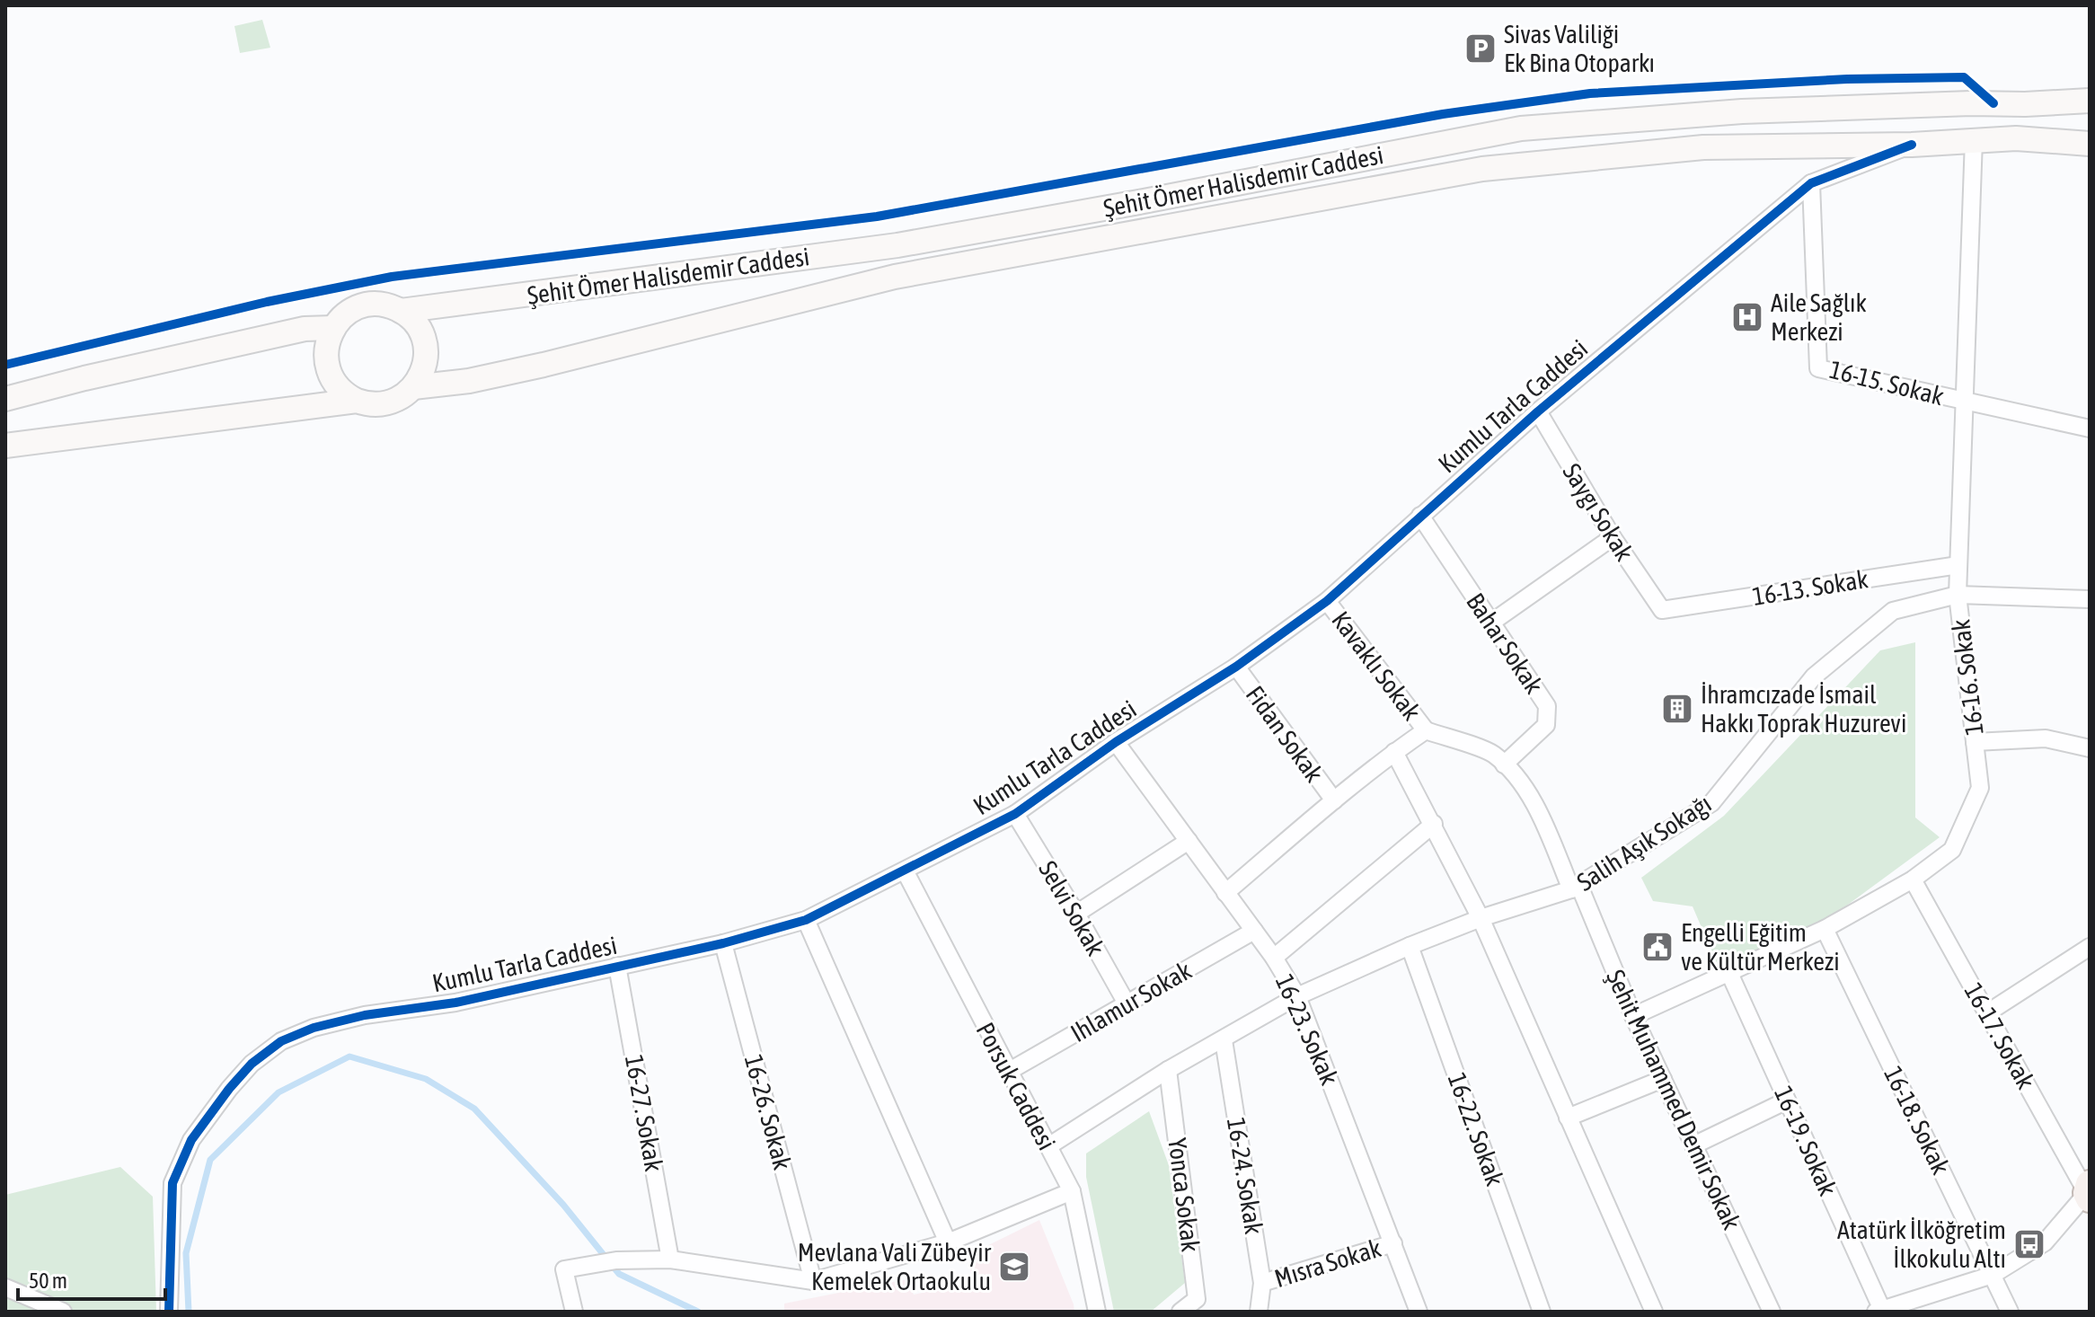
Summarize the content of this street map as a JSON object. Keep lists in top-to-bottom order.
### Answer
{
  "streets": {
    "main road": ["Şehit Ömer Halisdemir Caddesi"],
    "street": [
      "16-15. Sokak",
      "Kumlu Tarla Caddesi",
      "Saygı Sokak",
      "16-13. Sokak",
      "Bahar Sokak",
      "Kavaklı Sokak",
      "16-16. Sokak",
      "Fidan Sokak",
      "Salih Aşık Sokağı",
      "Selvi Sokak",
      "Ihlamur Sokak",
      "16-23. Sokak",
      "16-17. Sokak",
      "Porsuk Caddesi",
      "Şehit Muhammed Demir Sokak",
      "16-26. Sokak",
      "16-27. Sokak",
      "16-18. Sokak",
      "16-22. Sokak",
      "16-19. Sokak",
      "16-24. Sokak",
      "Yonca Sokak",
      "Mısra Sokak"
    ]
  },
  "crossings": [
    ["Şehit Ömer Halisdemir Caddesi", "Kumlu Tarla Caddesi"],
    ["Şehit Ömer Halisdemir Caddesi", "16-16. Sokak"],
    ["16-15. Sokak", "Kumlu Tarla Caddesi"],
    ["16-15. Sokak", "16-16. Sokak"],
    ["Kumlu Tarla Caddesi", "Saygı Sokak"],
    ["Kumlu Tarla Caddesi", "Bahar Sokak"],
    ["Kumlu Tarla Caddesi", "Kavaklı Sokak"],
    ["Kumlu Tarla Caddesi", "Fidan Sokak"],
    ["Kumlu Tarla Caddesi", "Selvi Sokak"],
    ["Kumlu Tarla Caddesi", "16-23. Sokak"],
    ["Kumlu Tarla Caddesi", "Porsuk Caddesi"],
    ["Kumlu Tarla Caddesi", "16-26. Sokak"],
    ["Kumlu Tarla Caddesi", "16-27. Sokak"],
    ["Saygı Sokak", "16-13. Sokak"],
    ["16-13. Sokak", "16-16. Sokak"],
    ["Bahar Sokak", "Şehit Muhammed Demir Sokak"],
    ["16-16. Sokak", "Salih Aşık Sokağı"],
    ["16-16. Sokak", "16-17. Sokak"],
    ["16-16. Sokak", "Şehit Muhammed Demir Sokak"],
    ["16-16. Sokak", "16-18. Sokak"],
    ["16-16. Sokak", "16-19. Sokak"],
    ["Salih Aşık Sokağı", "16-23. Sokak"],
    ["Salih Aşık Sokağı", "Porsuk Caddesi"],
    ["Salih Aşık Sokağı", "Şehit Muhammed Demir Sokak"],
    ["Salih Aşık Sokağı", "16-22. Sokak"],
    ["Salih Aşık Sokağı", "16-24. Sokak"],
    ["Salih Aşık Sokağı", "Yonca Sokak"],
    ["Selvi Sokak", "Ihlamur Sokak"],
    ["Ihlamur Sokak", "16-23. Sokak"],
    ["Ihlamur Sokak", "Porsuk Caddesi"],
    ["16-23. Sokak", "Mısra Sokak"],
    ["16-24. Sokak", "Mısra Sokak"]
  ],
  "places": {
    "parking": ["Sivas Valiliği Ek Bina Otoparkı"],
    "hospital": ["Aile Sağlık Merkezi"],
    "building": ["İhramcızade İsmail Hakkı Toprak Huzurevi"],
    "public building": ["Engelli Eğitim ve Kültür Merkezi"],
    "bus stop": ["Atatürk İlköğretim İlkokulu Altı"],
    "school or university": ["Mevlana Vali Zübeyir Kemelek Ortaokulu"]
  },
  "scale_bar": "50 m"
}
